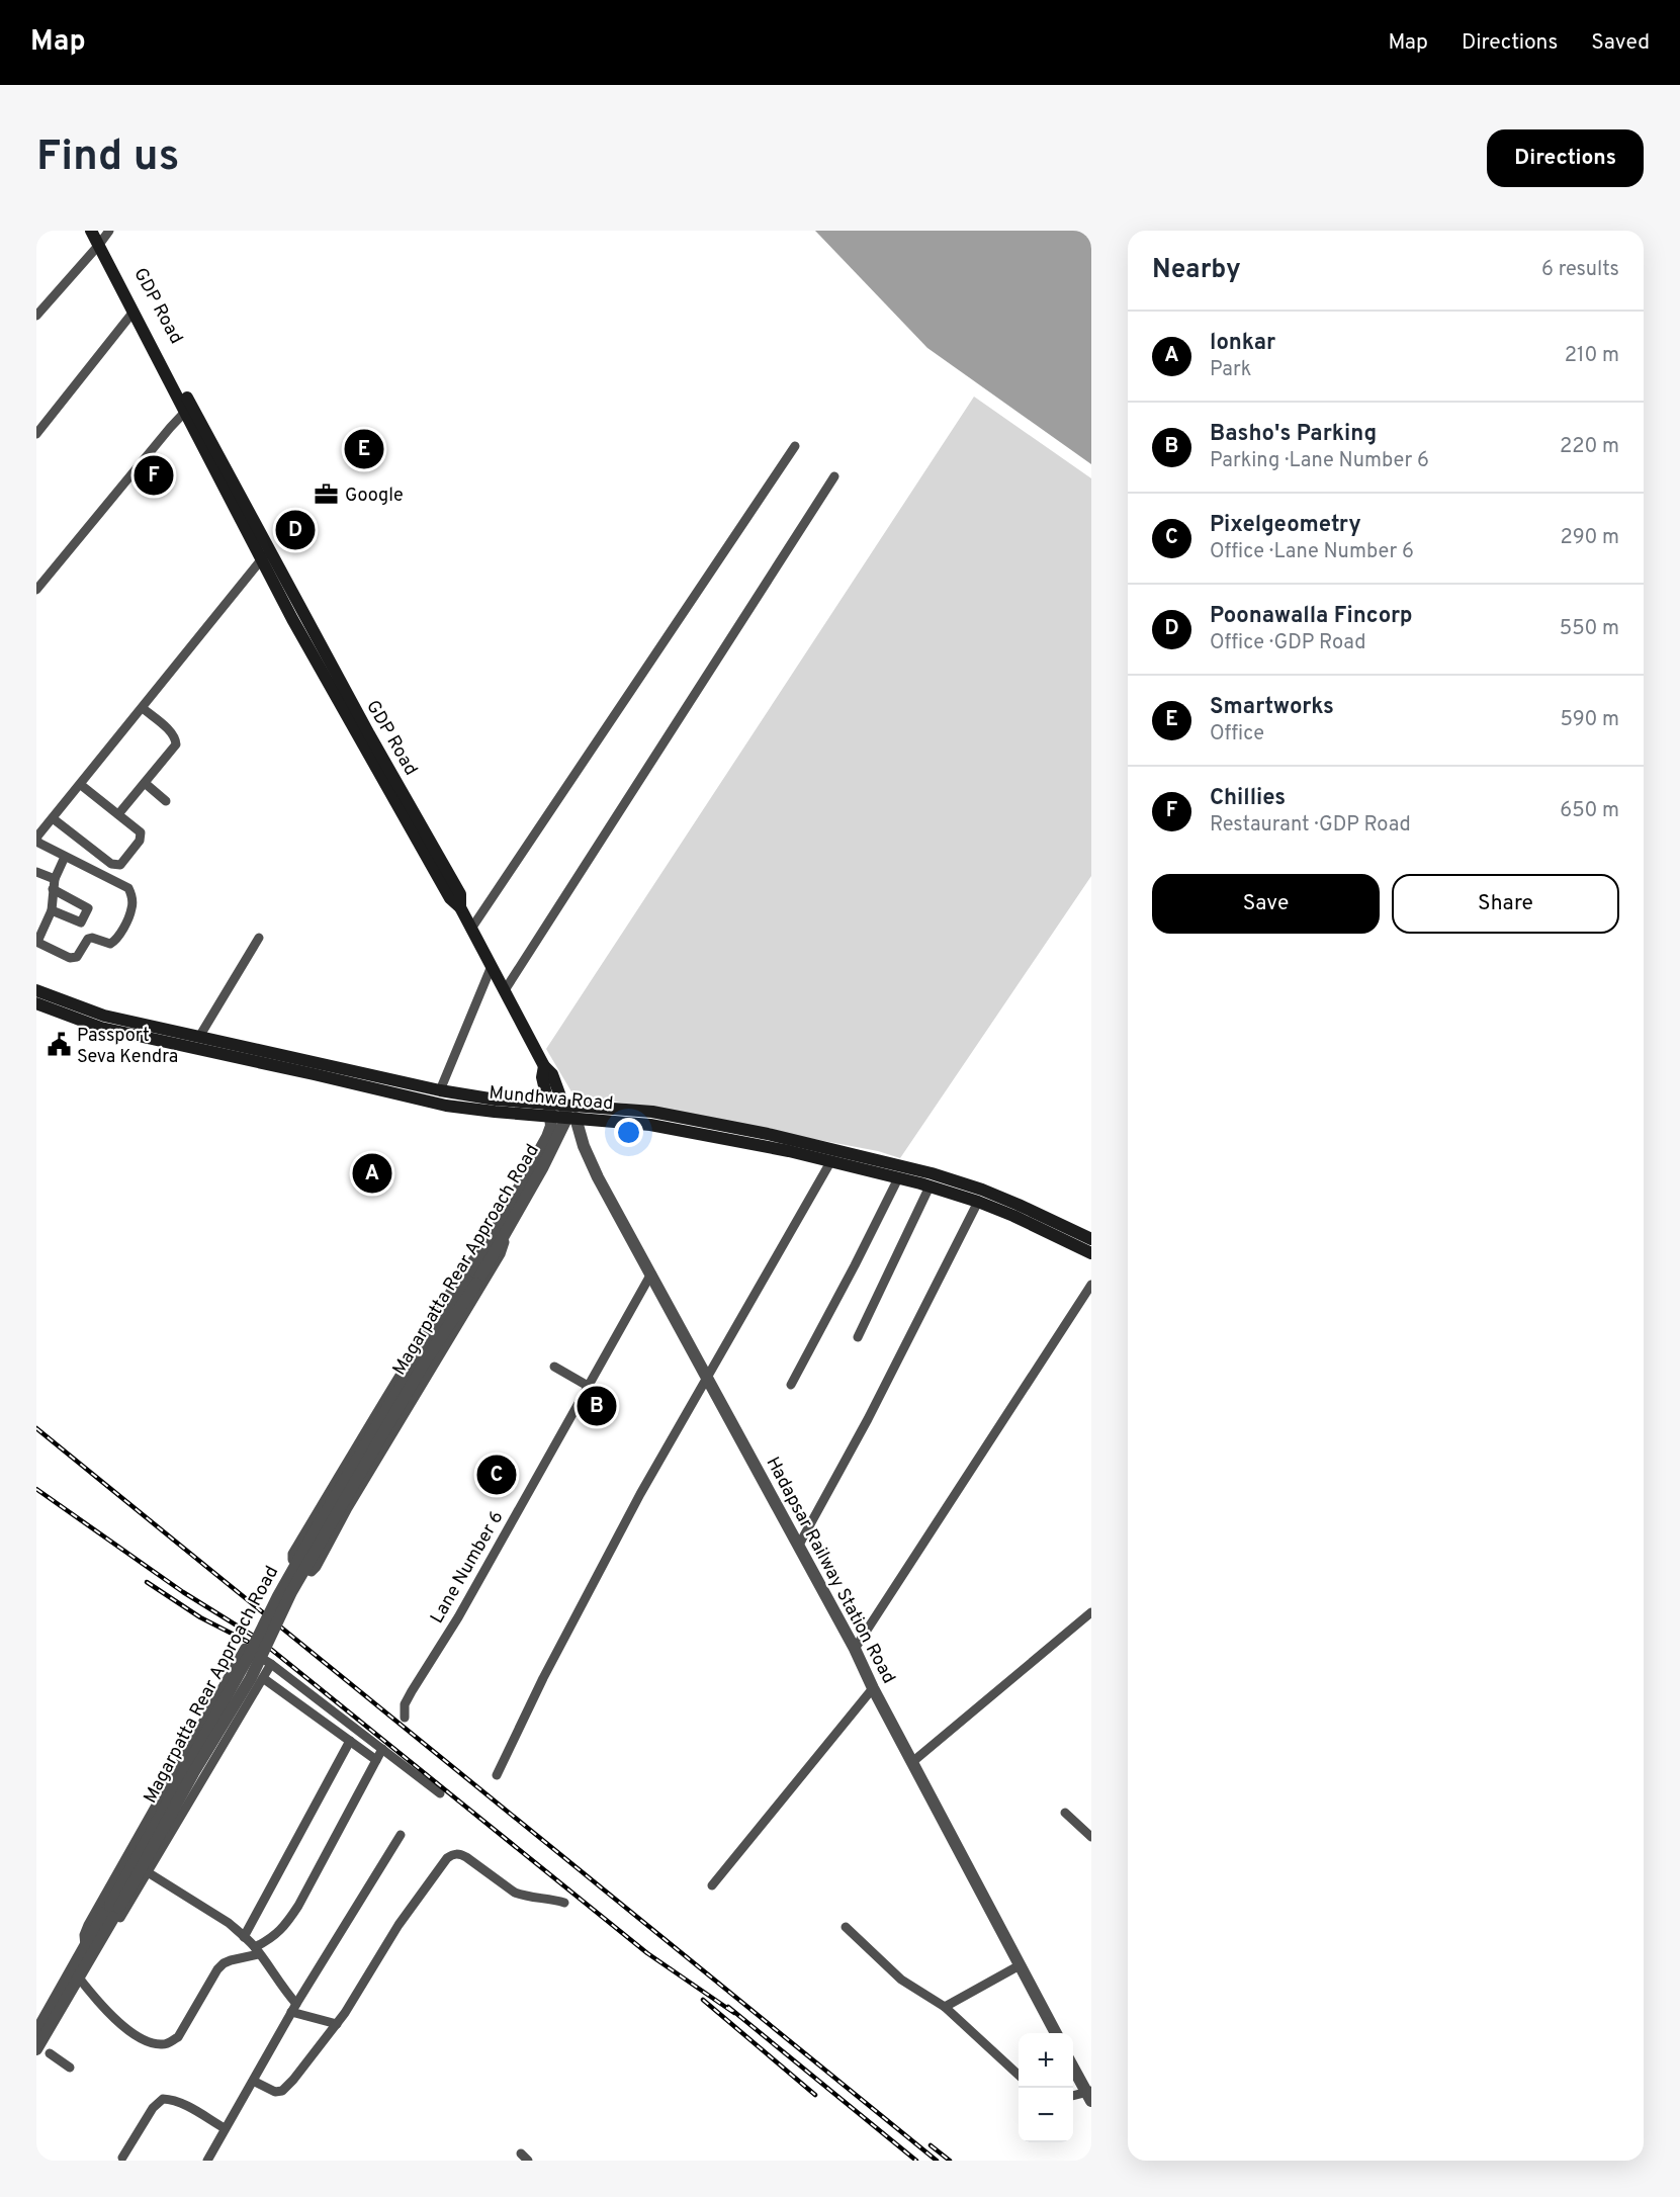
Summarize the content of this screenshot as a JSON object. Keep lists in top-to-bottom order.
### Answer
{
  "streets": {
    "main road": ["GDP Road", "Mundhwa Road", "Magarpatta Rear Approach Road"],
    "street": ["Lane Number 6", "Hadapsar Railway Station Road"]
  },
  "crossings": [
    ["GDP Road", "Magarpatta Rear Approach Road"],
    ["Mundhwa Road", "Magarpatta Rear Approach Road"],
    ["Mundhwa Road", "Hadapsar Railway Station Road"],
    ["Magarpatta Rear Approach Road", "Hadapsar Railway Station Road"],
    ["Lane Number 6", "Hadapsar Railway Station Road"]
  ],
  "places": {
    "office": ["Google"],
    "public building": ["Passport Seva Kendra"]
  },
  "page": {
    "header": "Map",
    "nav": ["Map", "Directions", "Saved"],
    "buttons": [
      "Directions",
      ["Save", "Share"]
    ],
    "title": "Find us",
    "heading": ["Nearby", "6 results"],
    "list": [
      {
        "mark": "A",
        "name": "lonkar",
        "note": "Park",
        "value": "210 m"
      },
      {
        "mark": "B",
        "name": "Basho's Parking",
        "note": "Parking · Lane Number 6",
        "value": "220 m"
      },
      {
        "mark": "C",
        "name": "Pixelgeometry",
        "note": "Office · Lane Number 6",
        "value": "290 m"
      },
      {
        "mark": "D",
        "name": "Poonawalla Fincorp",
        "note": "Office · GDP Road",
        "value": "550 m"
      },
      {
        "mark": "E",
        "name": "Smartworks",
        "note": "Office",
        "value": "590 m"
      },
      {
        "mark": "F",
        "name": "Chillies",
        "note": "Restaurant · GDP Road",
        "value": "650 m"
      }
    ],
    "pins": [
      "E",
      "F",
      "D",
      "A",
      "B",
      "C"
    ],
    "map_buttons": ["+", "−"]
  }
}
